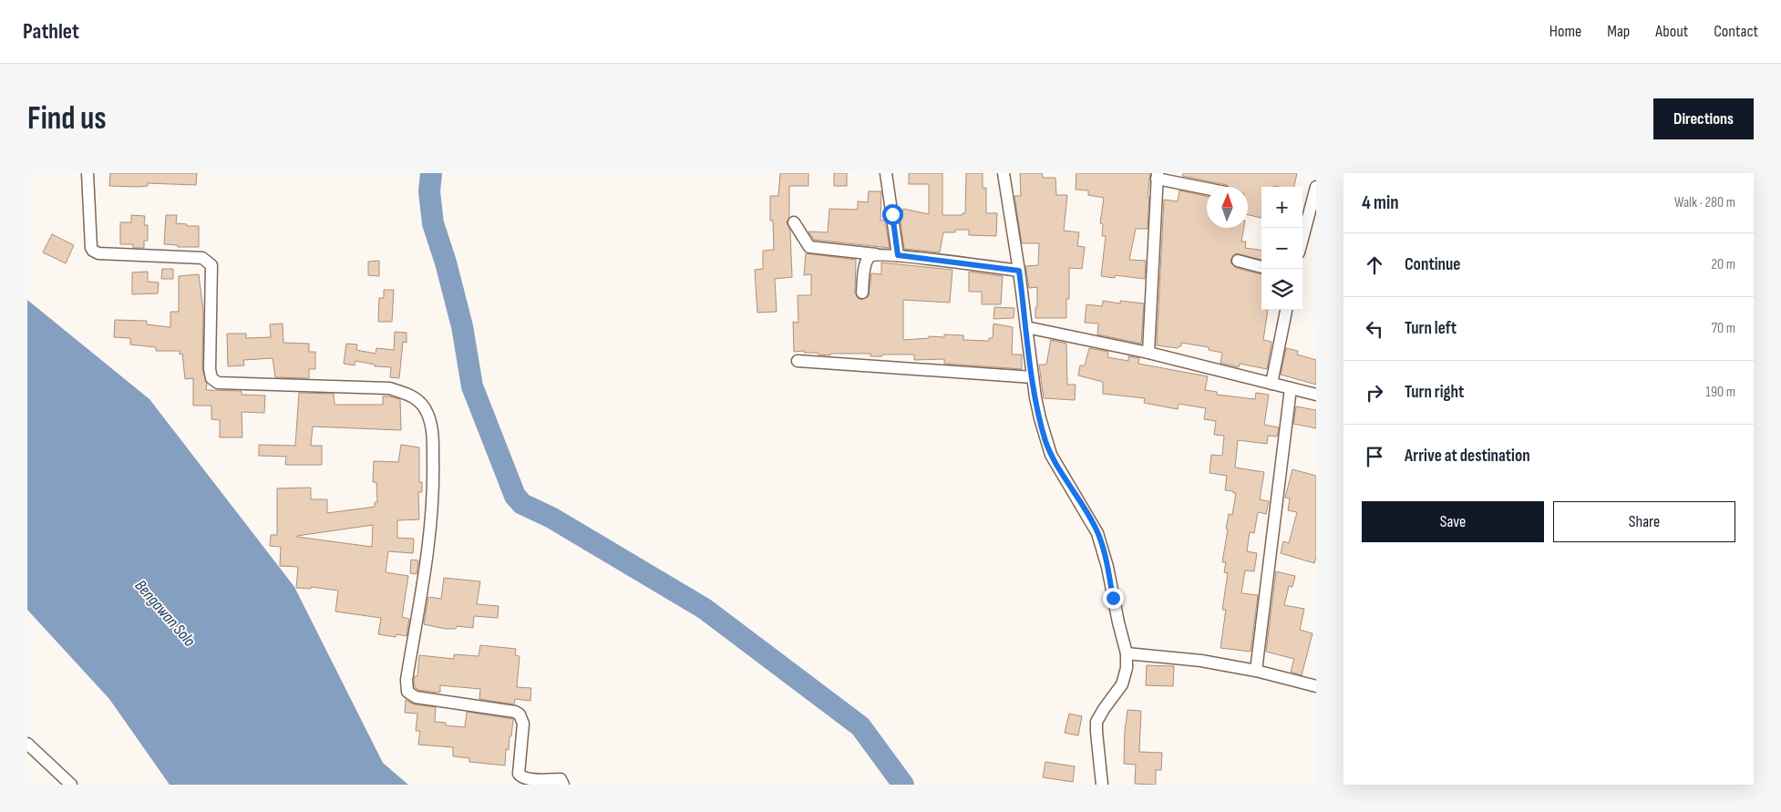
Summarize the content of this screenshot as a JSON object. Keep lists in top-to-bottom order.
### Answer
{
  "water": ["Bengawan Solo"],
  "north": "top",
  "page": {
    "header": "Pathlet",
    "nav": [
      "Home",
      "Map",
      "About",
      "Contact"
    ],
    "buttons": [
      "Directions",
      ["Save", "Share"]
    ],
    "title": "Find us",
    "heading": ["4 min", "Walk · 280 m"],
    "map_buttons": ["+", "−"],
    "list": [
      ["Continue", "20 m"],
      ["Turn left", "70 m"],
      ["Turn right", "190 m"],
      "Arrive at destination"
    ]
  }
}
